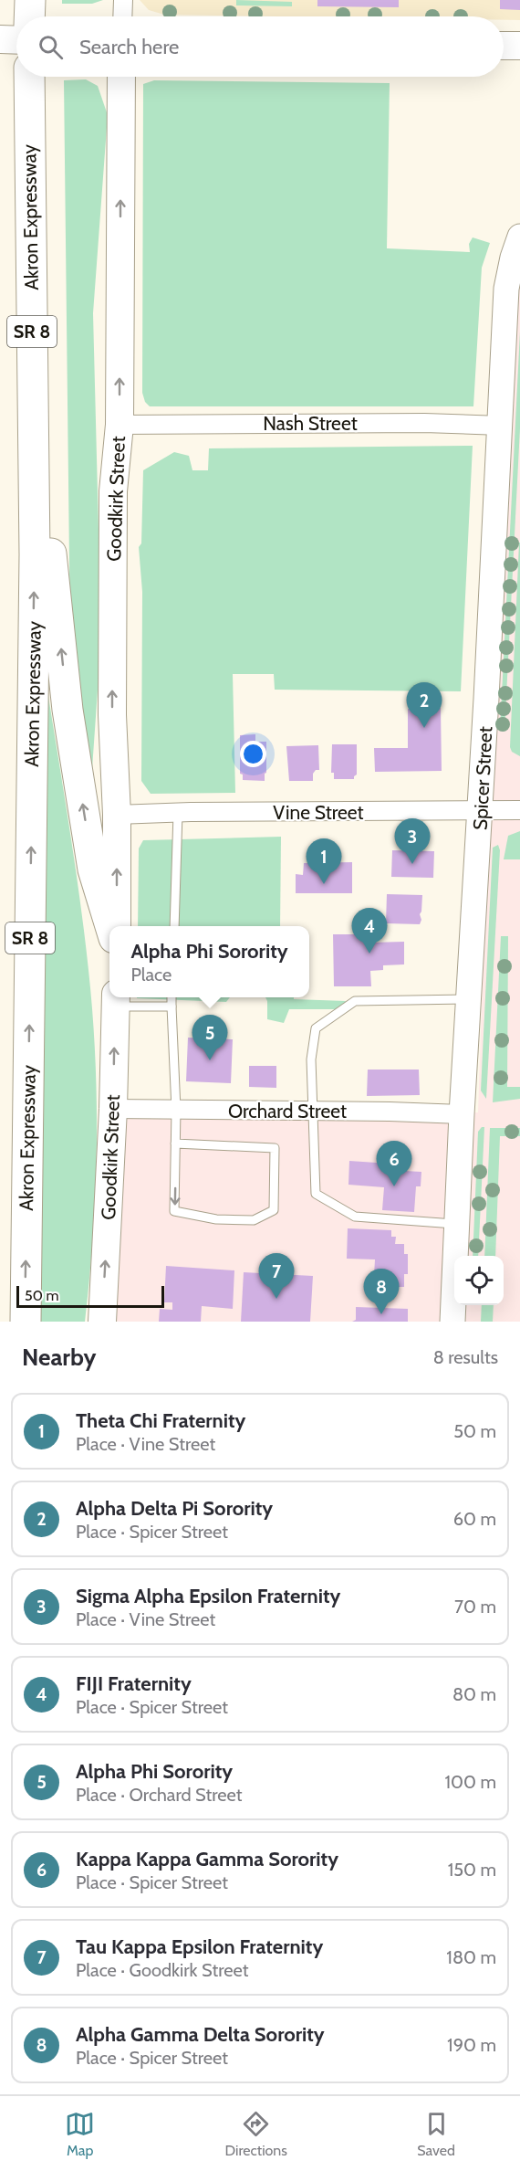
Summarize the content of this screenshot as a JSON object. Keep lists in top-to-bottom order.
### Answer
{
  "streets": {
    "highway": ["Akron Expressway", "SR 8"],
    "main road": ["Goodkirk Street"],
    "street": [
      "Nash Street",
      "Spicer Street",
      "Vine Street",
      "Orchard Street"
    ]
  },
  "crossings": [
    ["Nash Street", "Goodkirk Street"],
    ["Nash Street", "Spicer Street"],
    ["Goodkirk Street", "Vine Street"],
    ["Goodkirk Street", "Orchard Street"],
    ["Spicer Street", "Vine Street"],
    ["Spicer Street", "Orchard Street"]
  ],
  "one_way": ["Goodkirk Street"],
  "scale_bar": "50 m",
  "page": {
    "search": "Search here",
    "pins": [
      "2",
      "3",
      "1",
      "4",
      "5",
      "6",
      "7",
      "8"
    ],
    "popup": ["Alpha Phi Sorority", "Place"],
    "scale": "50 m",
    "heading": ["Nearby", "8 results"],
    "list": [
      {
        "mark": "1",
        "name": "Theta Chi Fraternity",
        "note": "Place · Vine Street",
        "value": "50 m"
      },
      {
        "mark": "2",
        "name": "Alpha Delta Pi Sorority",
        "note": "Place · Spicer Street",
        "value": "60 m"
      },
      {
        "mark": "3",
        "name": "Sigma Alpha Epsilon Fraternity",
        "note": "Place · Vine Street",
        "value": "70 m"
      },
      {
        "mark": "4",
        "name": "FIJI Fraternity",
        "note": "Place · Spicer Street",
        "value": "80 m"
      },
      {
        "mark": "5",
        "name": "Alpha Phi Sorority",
        "note": "Place · Orchard Street",
        "value": "100 m"
      },
      {
        "mark": "6",
        "name": "Kappa Kappa Gamma Sorority",
        "note": "Place · Spicer Street",
        "value": "150 m"
      },
      {
        "mark": "7",
        "name": "Tau Kappa Epsilon Fraternity",
        "note": "Place · Goodkirk Street",
        "value": "180 m"
      },
      {
        "mark": "8",
        "name": "Alpha Gamma Delta Sorority",
        "note": "Place · Spicer Street",
        "value": "190 m"
      }
    ],
    "nav": ["Map", "Directions", "Saved"]
  }
}
